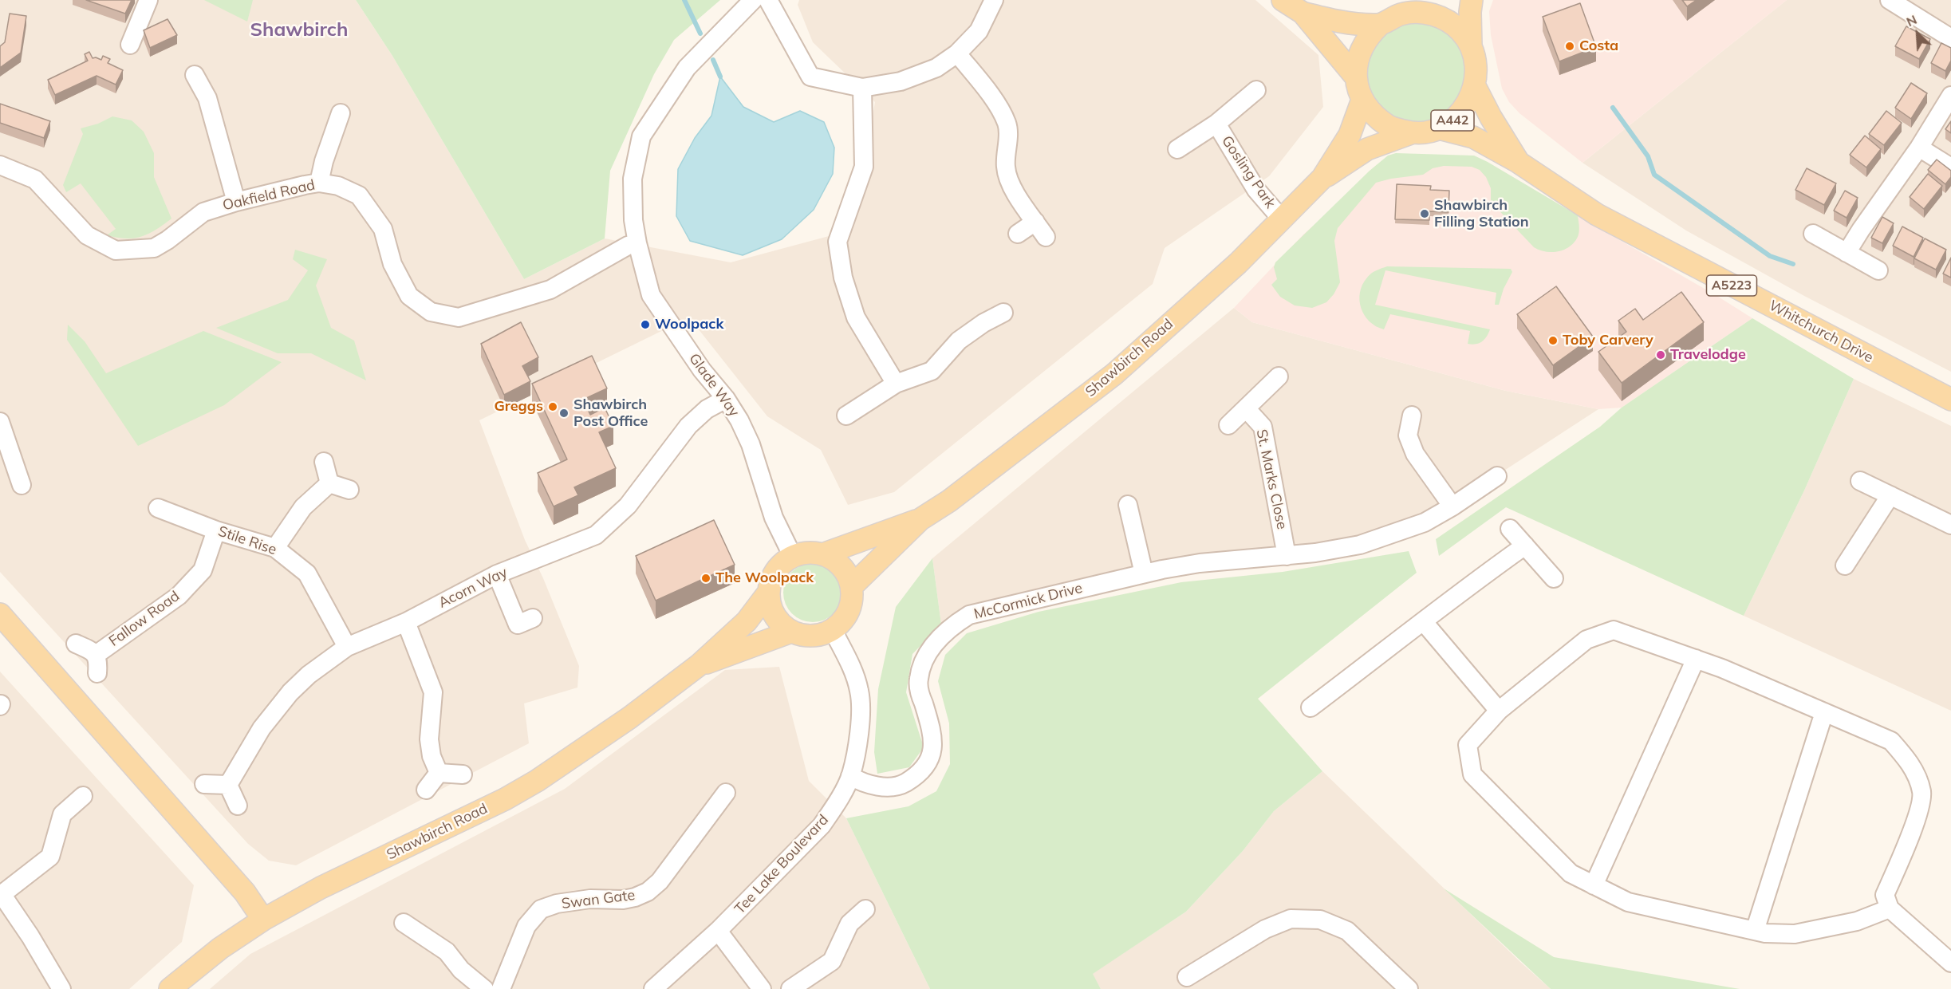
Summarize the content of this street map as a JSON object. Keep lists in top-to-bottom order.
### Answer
{
  "streets": {
    "main road": [
      "A442",
      "A5223",
      "Whitchurch Drive",
      "Shawbirch Road"
    ],
    "street": [
      "Gosling Park",
      "Oakfield Road",
      "Glade Way",
      "St. Marks Close",
      "Stile Rise",
      "Acorn Way",
      "McCormick Drive",
      "Fallow Road",
      "Tee Lake Boulevard",
      "Swan Gate"
    ]
  },
  "crossings": [
    ["A442", "Whitchurch Drive"],
    ["A442", "Shawbirch Road"],
    ["Gosling Park", "Shawbirch Road"],
    ["Oakfield Road", "Glade Way"],
    ["Whitchurch Drive", "Shawbirch Road"],
    ["Shawbirch Road", "Glade Way"],
    ["Shawbirch Road", "Tee Lake Boulevard"],
    ["Glade Way", "Acorn Way"],
    ["Glade Way", "Tee Lake Boulevard"],
    ["St. Marks Close", "McCormick Drive"],
    ["Stile Rise", "Acorn Way"],
    ["Stile Rise", "Fallow Road"],
    ["McCormick Drive", "Tee Lake Boulevard"]
  ],
  "districts": ["Shawbirch"],
  "places": [
    "Costa",
    "Shawbirch Filling Station",
    "Woolpack",
    "Toby Carvery",
    "Travelodge",
    "Greggs",
    "Shawbirch Post Office",
    "The Woolpack"
  ],
  "north": "top left"
}
